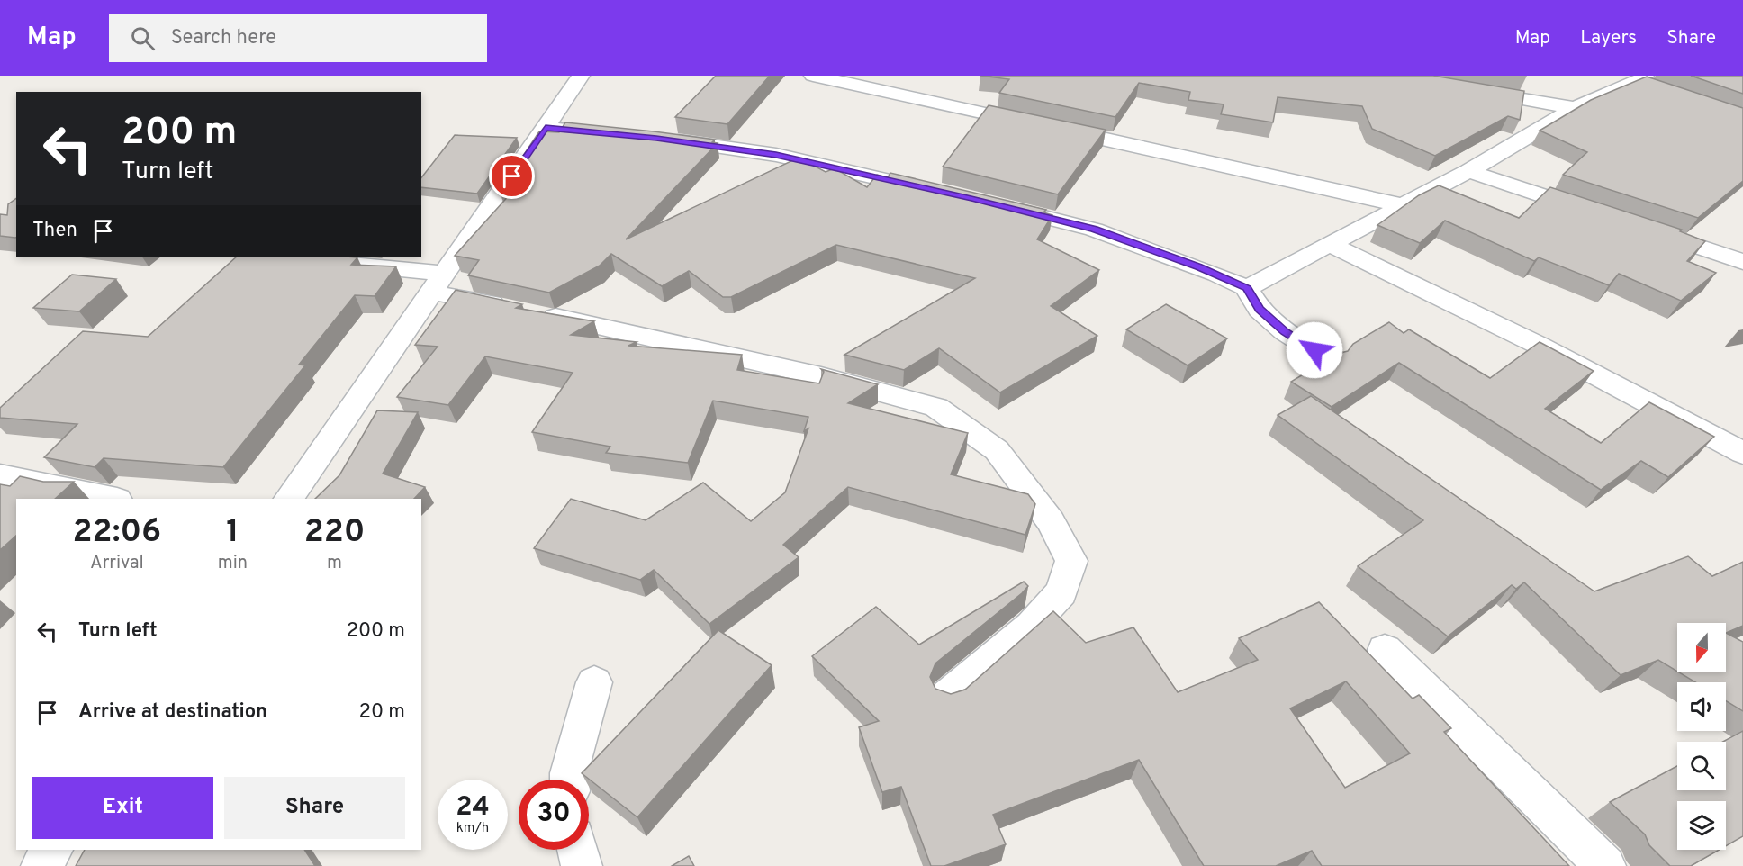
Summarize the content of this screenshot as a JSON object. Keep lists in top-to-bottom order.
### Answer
{
  "north": "bottom",
  "page": {
    "header": "Map",
    "search": "Search here",
    "nav": ["Map", "Layers", "Share"],
    "turn": ["200 m", "Turn left"],
    "then": "Then",
    "eta": [
      "22:06",
      "Arrival",
      "1",
      "min",
      "220",
      "m"
    ],
    "list": [
      {
        "name": "Turn left",
        "value": "200 m"
      },
      {
        "name": "Arrive at destination",
        "value": "20 m"
      }
    ],
    "buttons": ["Exit", "Share"],
    "speed": "24 km/h",
    "limit": "30"
  }
}
